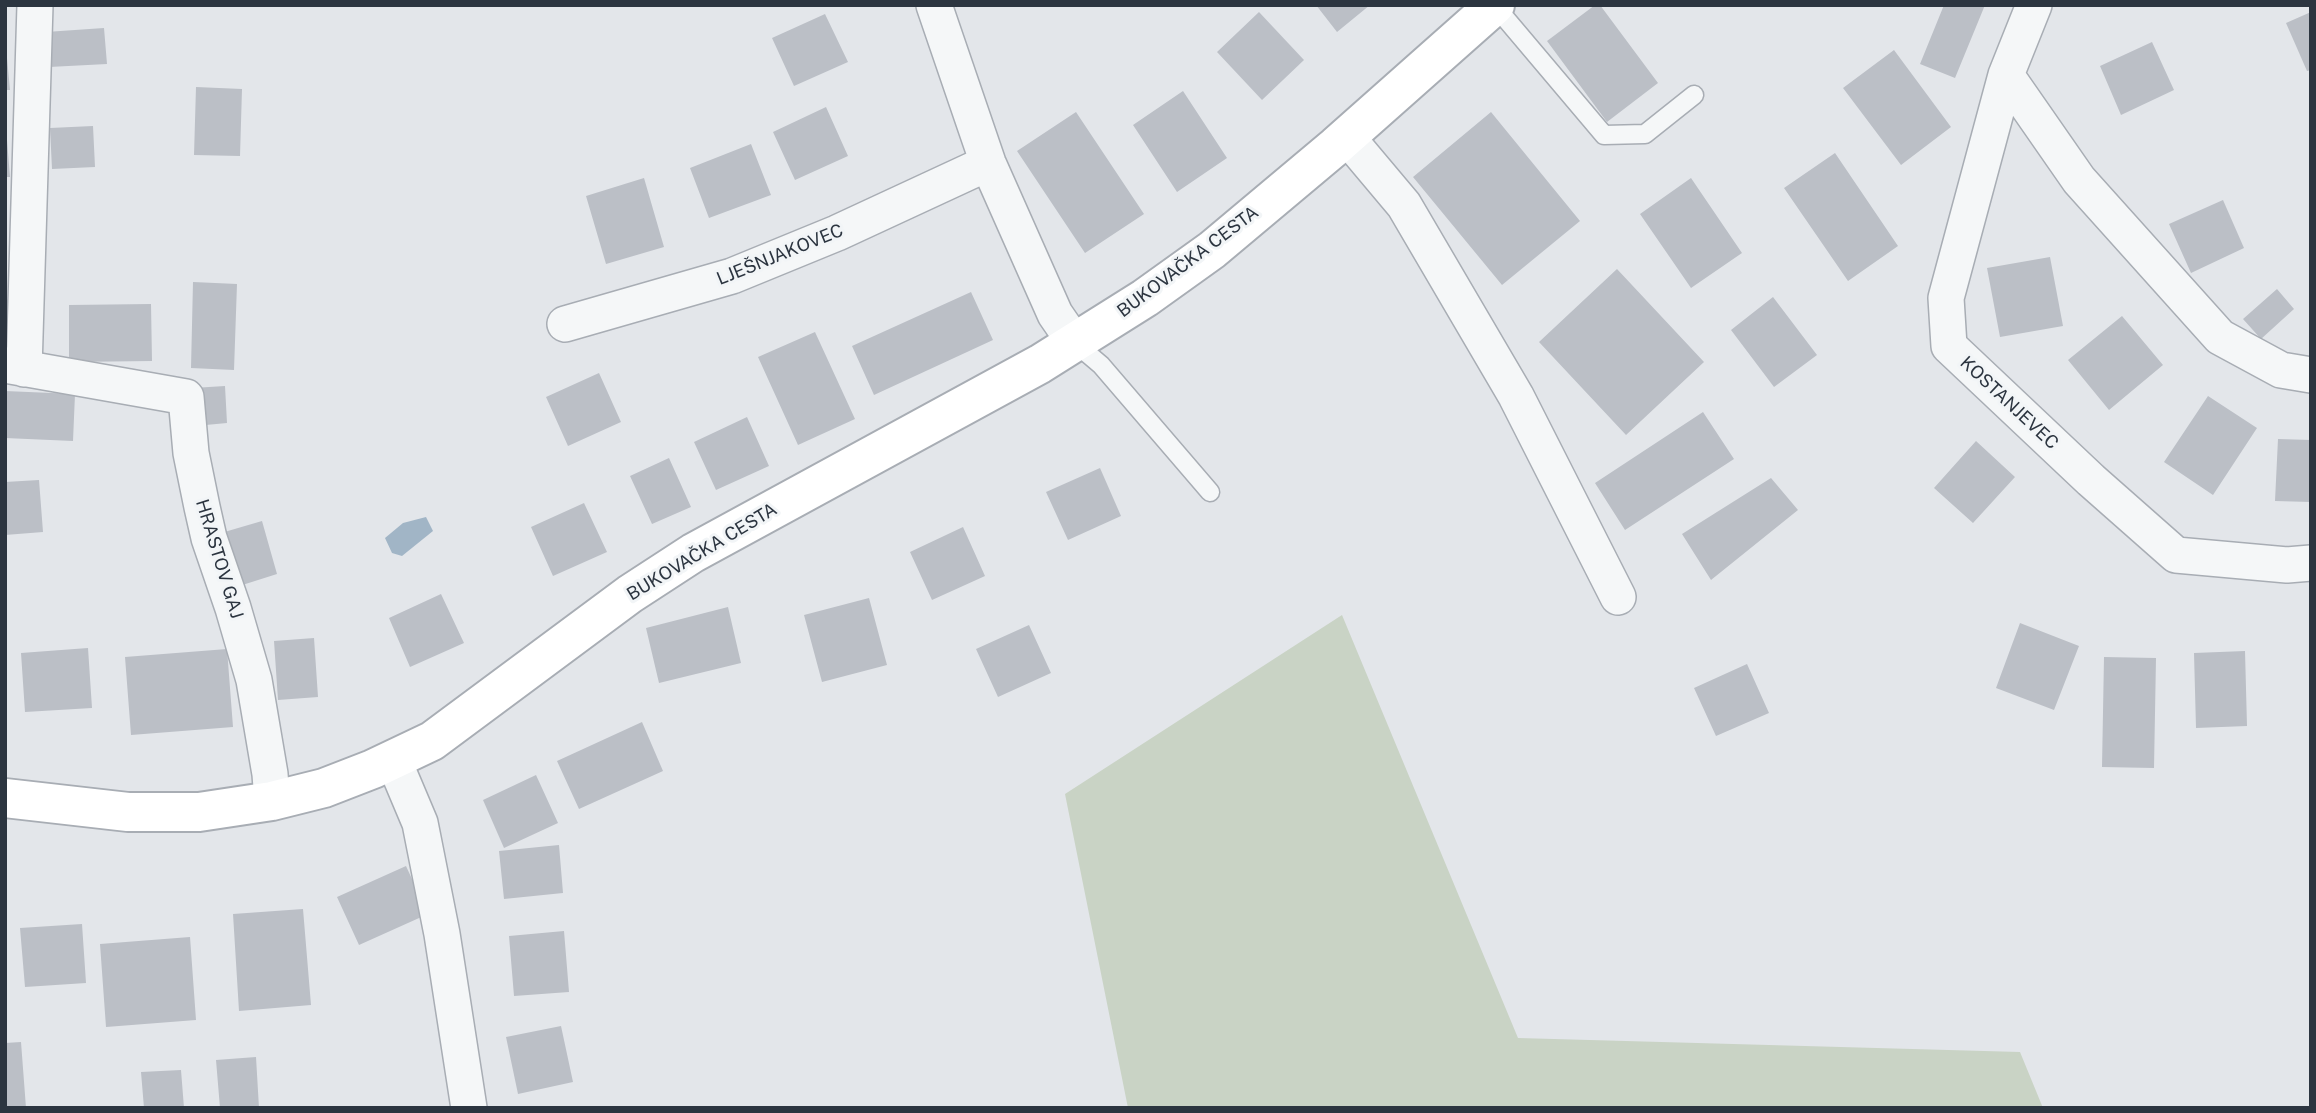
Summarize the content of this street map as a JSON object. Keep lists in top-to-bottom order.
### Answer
{
  "streets": {
    "main road": ["BUKOVAČKA CESTA"],
    "street": ["LJEŠNJAKOVEC", "KOSTANJEVEC", "HRASTOV GAJ"]
  },
  "crossings": [
    ["BUKOVAČKA CESTA", "HRASTOV GAJ"]
  ]
}
